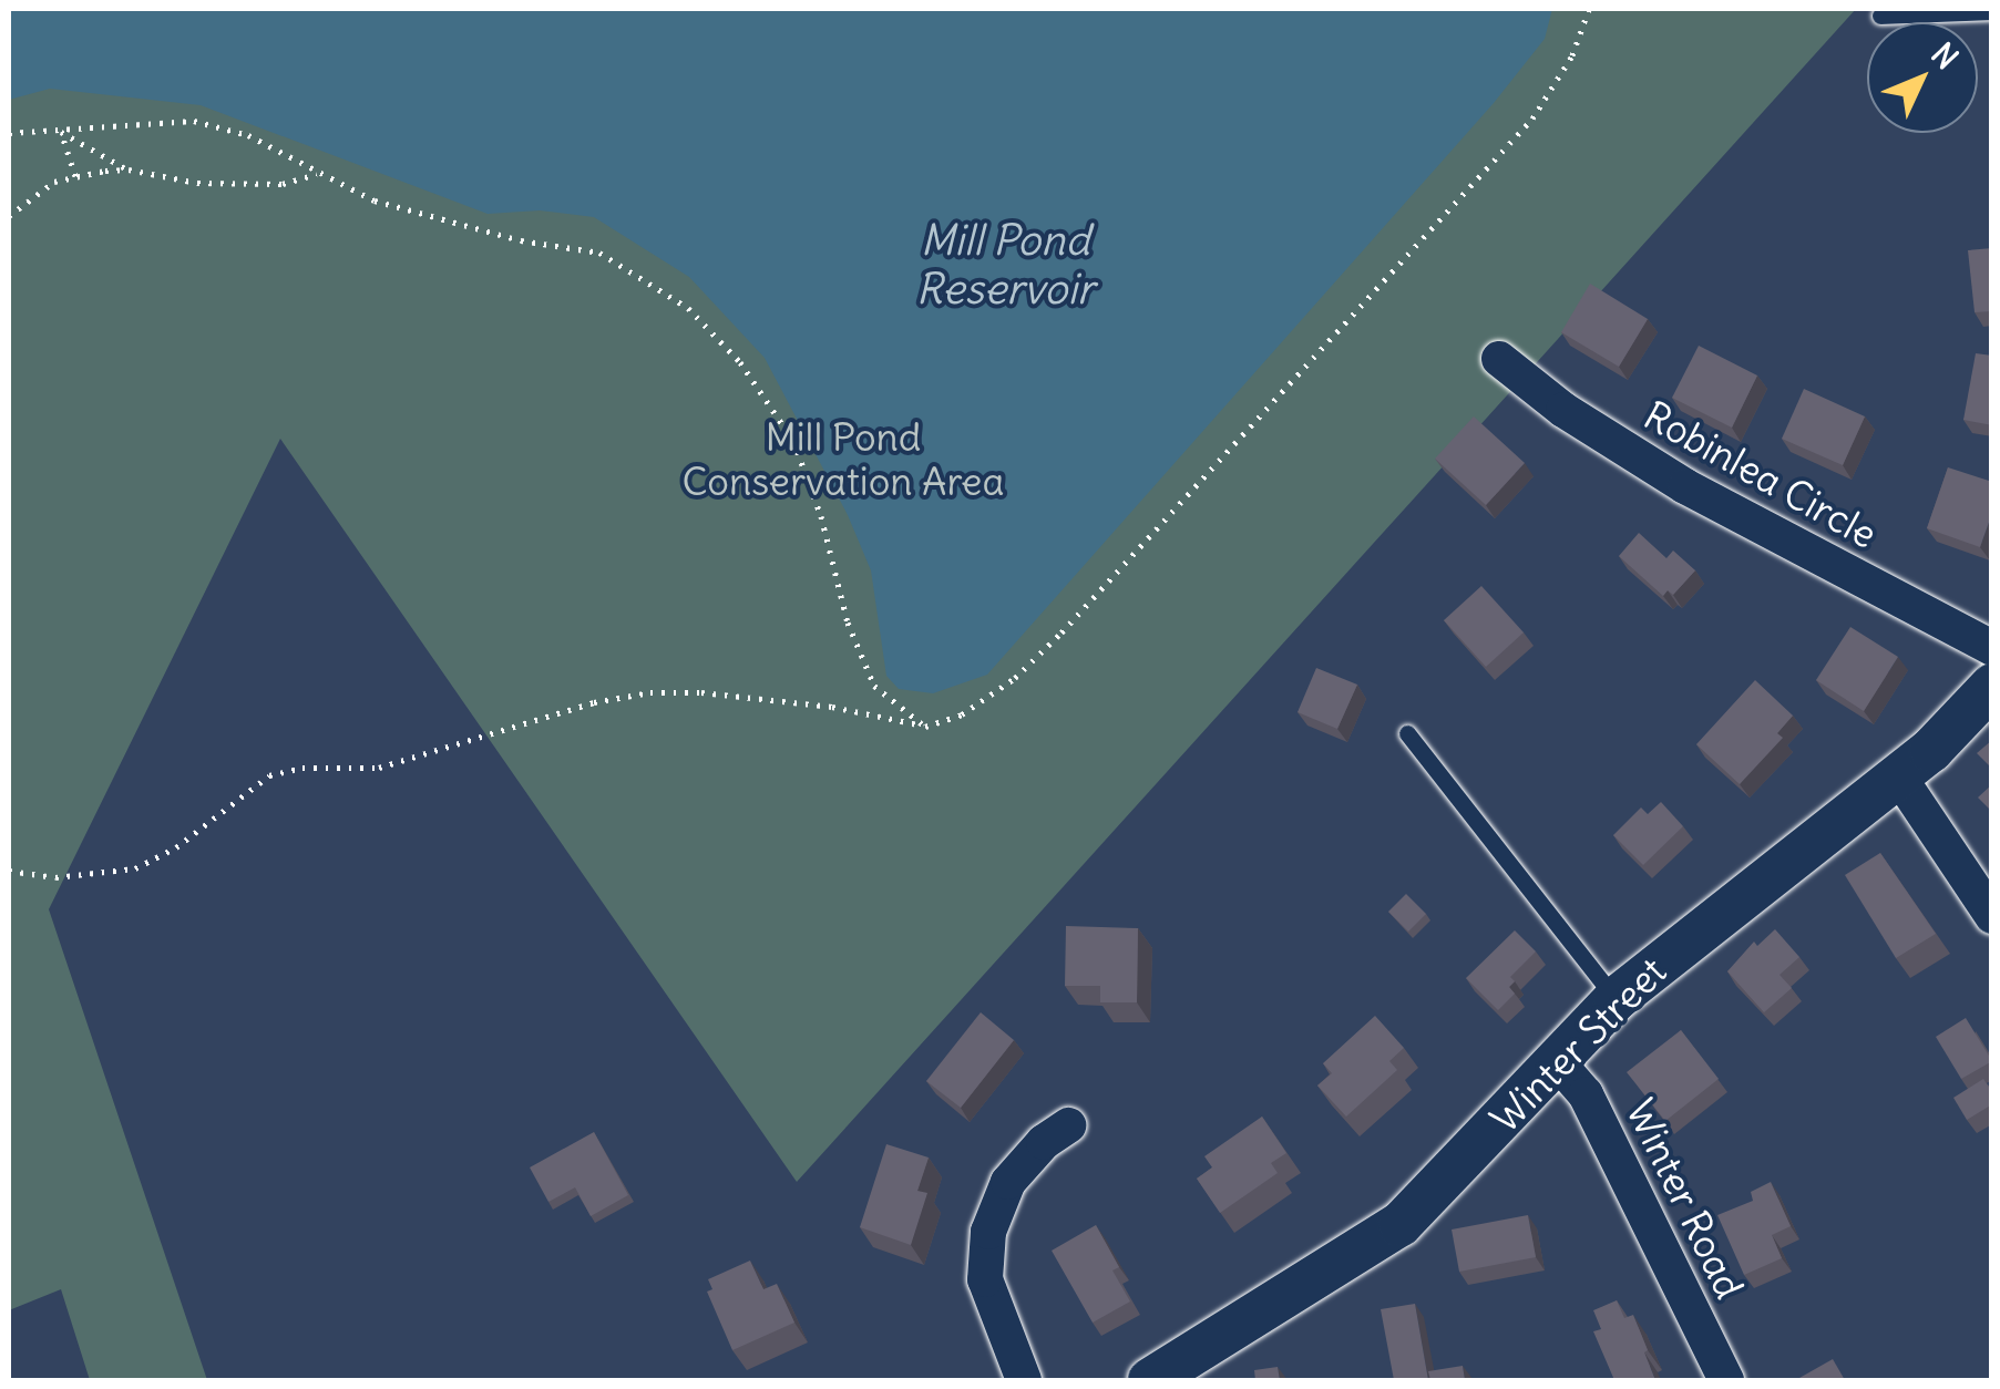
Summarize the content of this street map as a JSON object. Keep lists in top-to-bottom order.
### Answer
{
  "streets": {
    "street": ["Robinlea Circle", "Winter Street", "Winter Road"]
  },
  "crossings": [
    ["Winter Street", "Winter Road"]
  ],
  "water": ["Mill Pond Reservoir"],
  "parks": ["Mill Pond Conservation Area"],
  "north": "top right"
}
